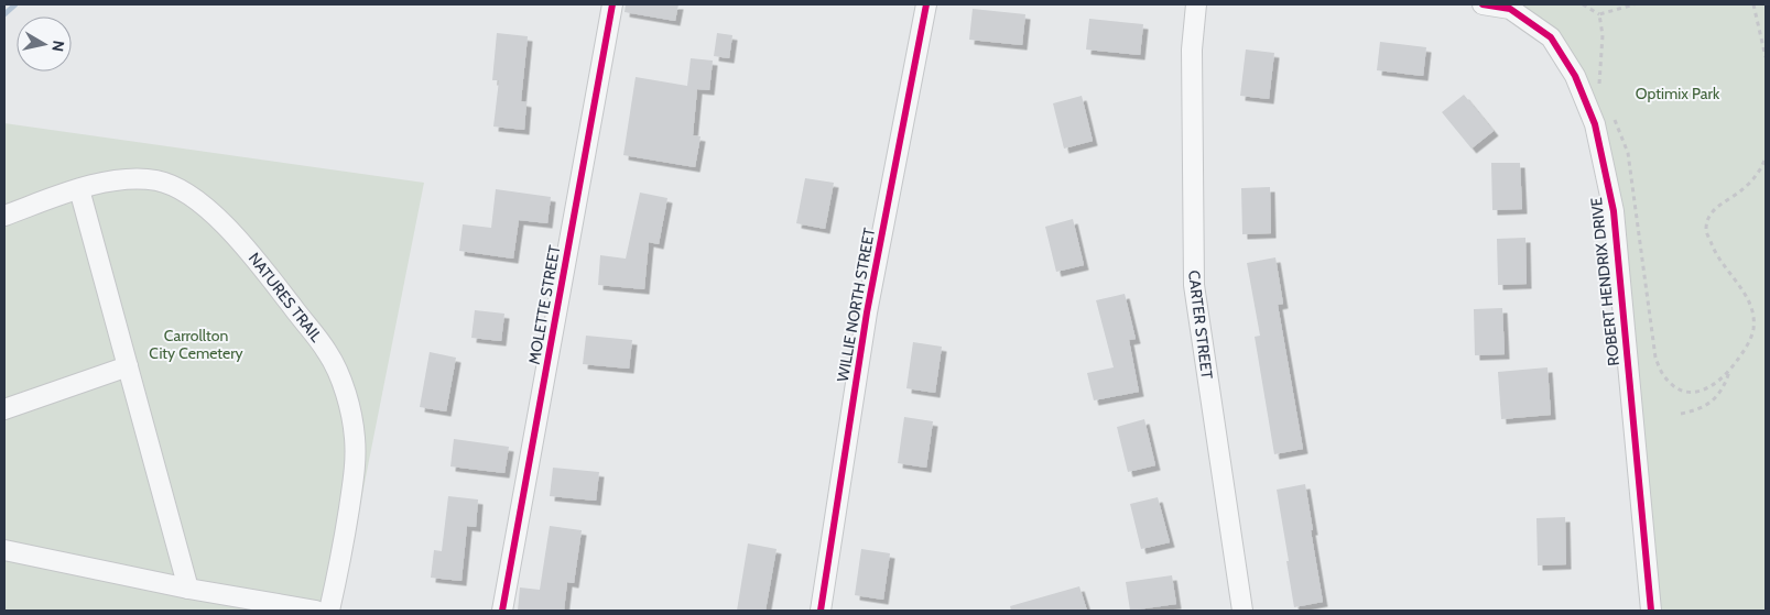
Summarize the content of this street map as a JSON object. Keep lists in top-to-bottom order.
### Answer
{
  "streets": {
    "street": [
      "ROBERT HENDRIX DRIVE",
      "NATURES TRAIL",
      "MOLETTE STREET",
      "WILLIE NORTH STREET",
      "CARTER STREET"
    ]
  },
  "parks": ["Optimix Park", "Carrollton City Cemetery"],
  "north": "right"
}
